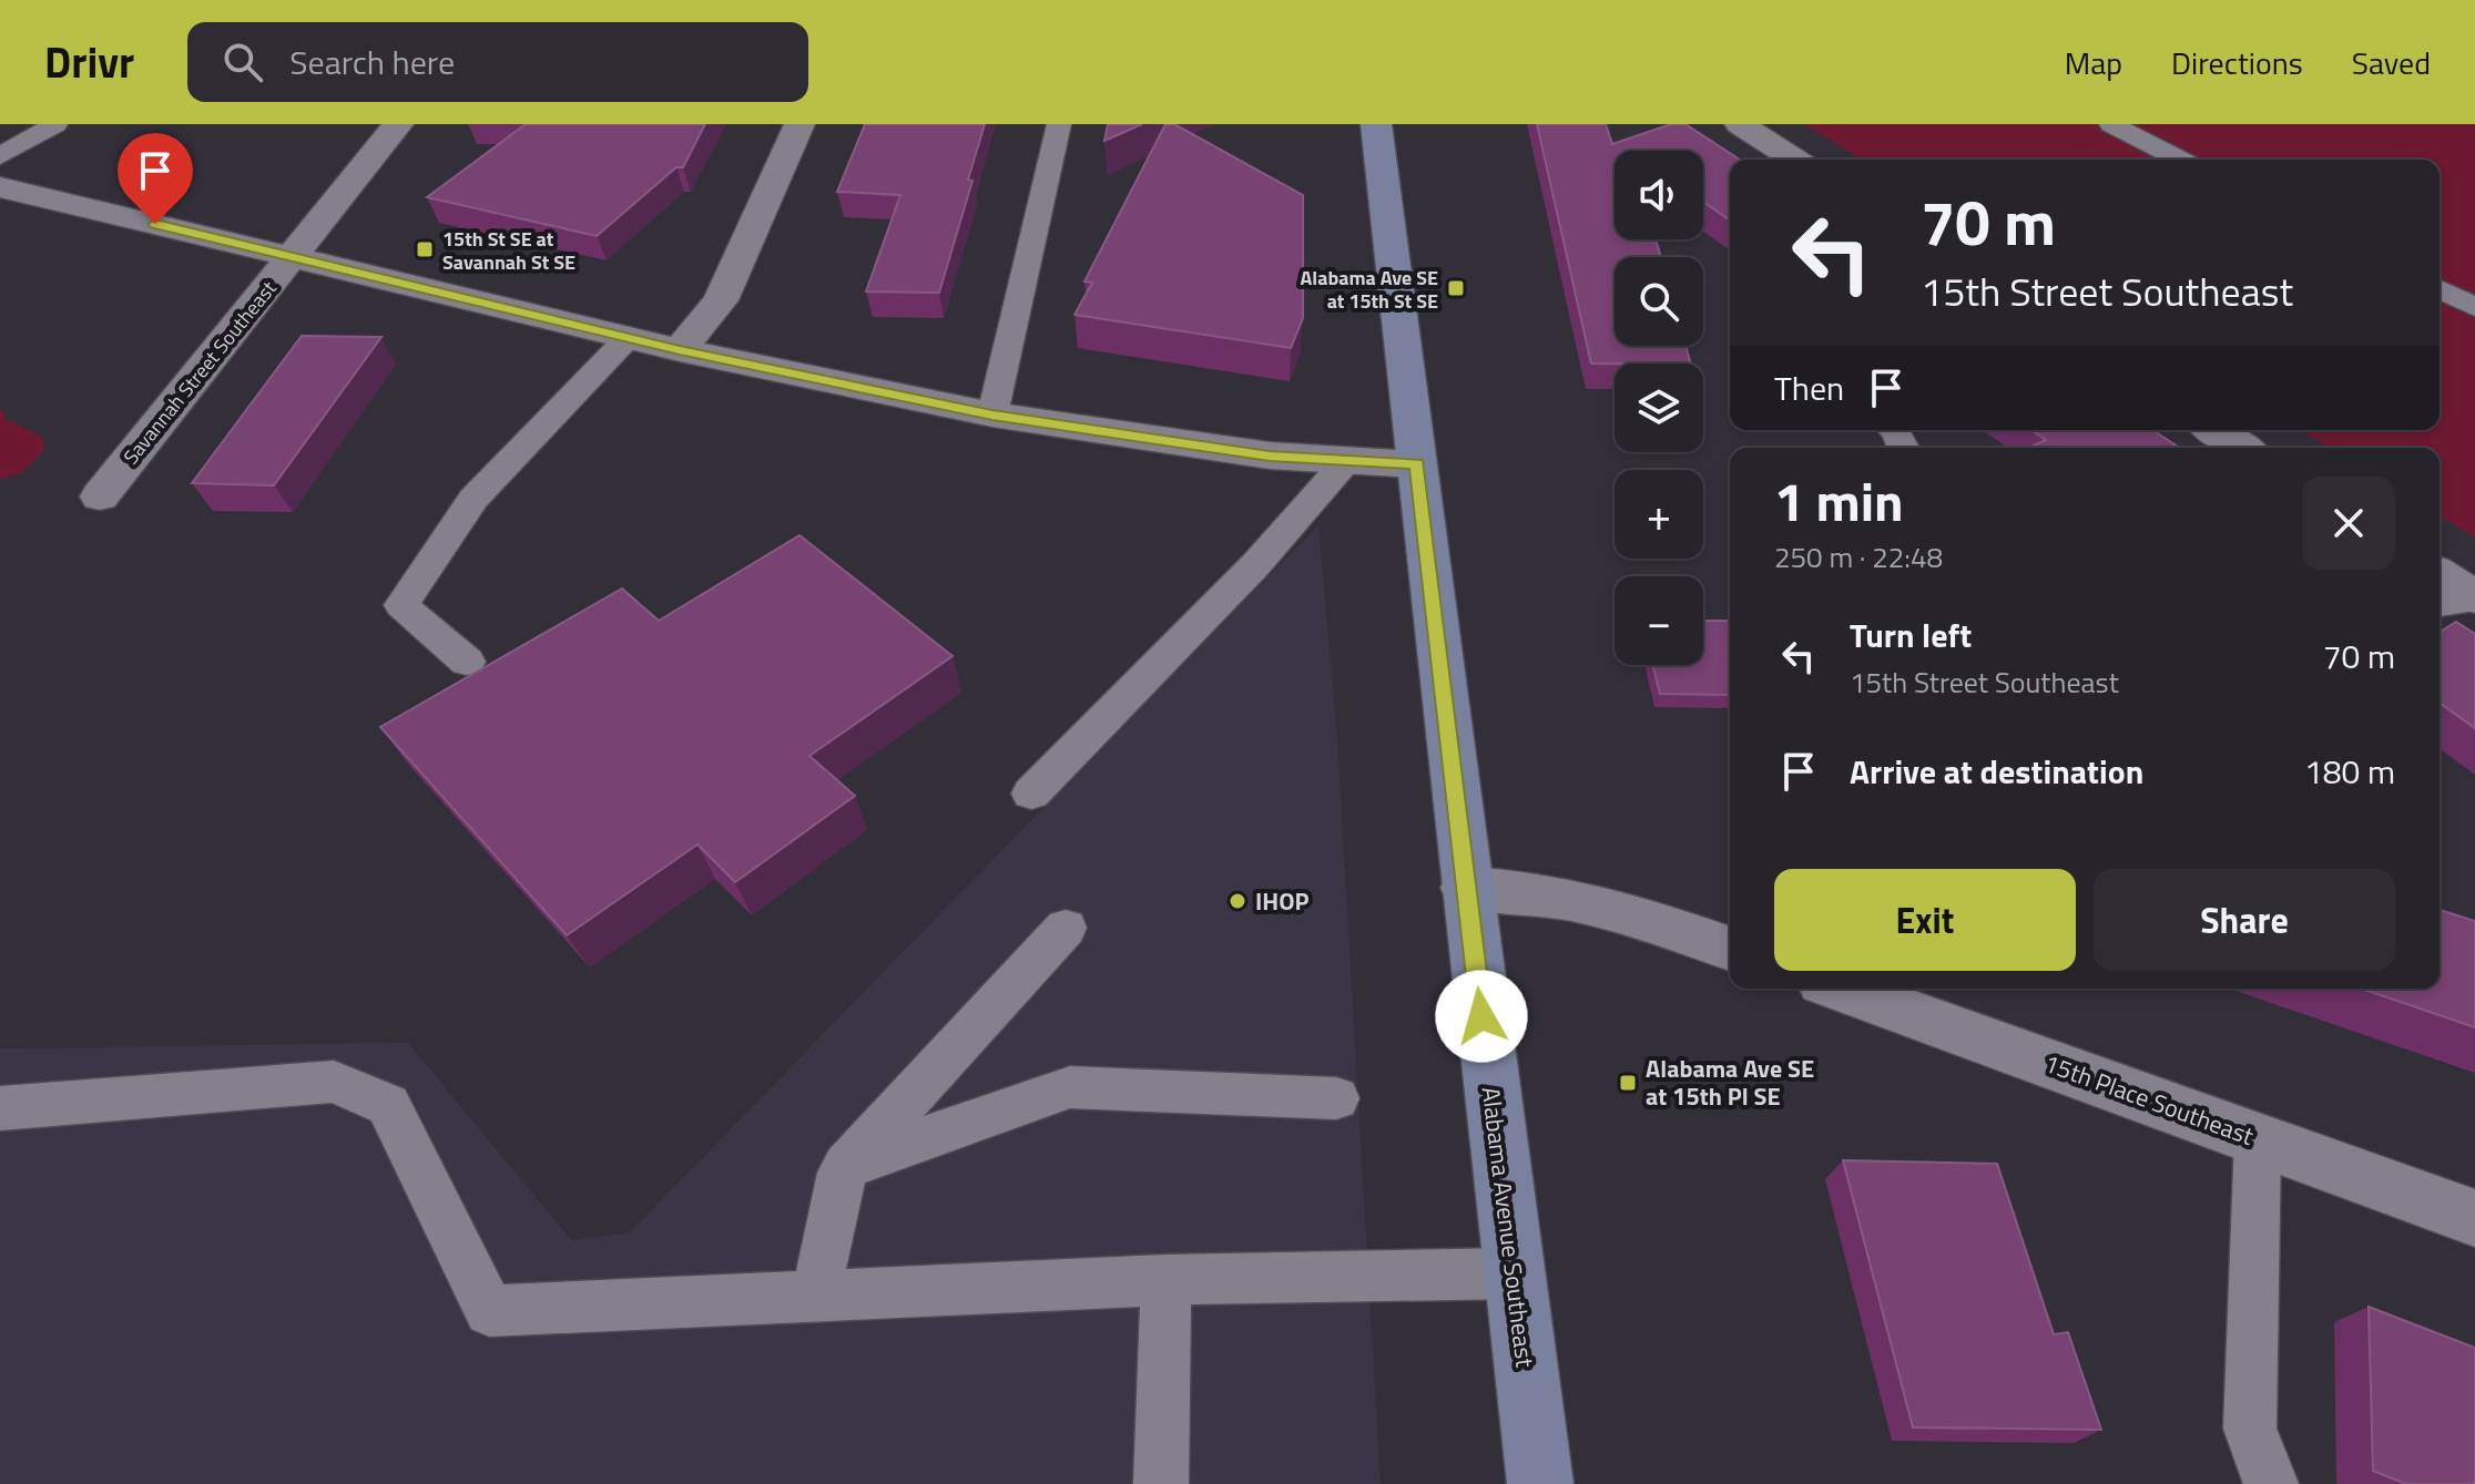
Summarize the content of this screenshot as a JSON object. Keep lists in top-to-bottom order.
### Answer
{
  "streets": {
    "main road": ["Alabama Avenue Southeast"],
    "street": ["Savannah Street Southeast", "15th Place Southeast"]
  },
  "places": {
    "transit": ["15th St SE at Savannah St SE", "Alabama Ave SE at 15th St SE", "Alabama Ave SE at 15th Pl SE"],
    "other": ["IHOP"]
  },
  "page": {
    "header": "Drivr",
    "search": "Search here",
    "nav": ["Map", "Directions", "Saved"],
    "map_buttons": ["+", "−"],
    "turn": ["70 m", "15th Street Southeast"],
    "then": "Then",
    "heading": ["1 min", "250 m · 22:48"],
    "list": [
      {
        "name": "Turn left",
        "note": "15th Street Southeast",
        "value": "70 m"
      },
      {
        "name": "Arrive at destination",
        "value": "180 m"
      }
    ],
    "buttons": ["Exit", "Share"]
  }
}
